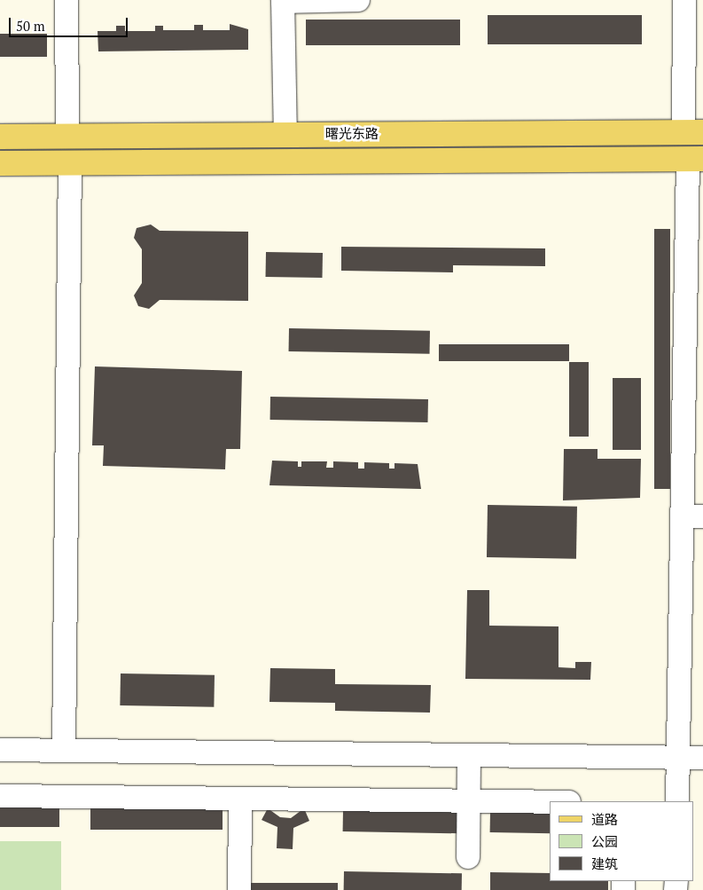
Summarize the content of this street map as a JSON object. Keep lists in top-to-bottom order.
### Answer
{
  "streets": {
    "main road": ["曙光东路"]
  },
  "legend": ["道路", "公园", "建筑"],
  "scale_bar": "50 m"
}
